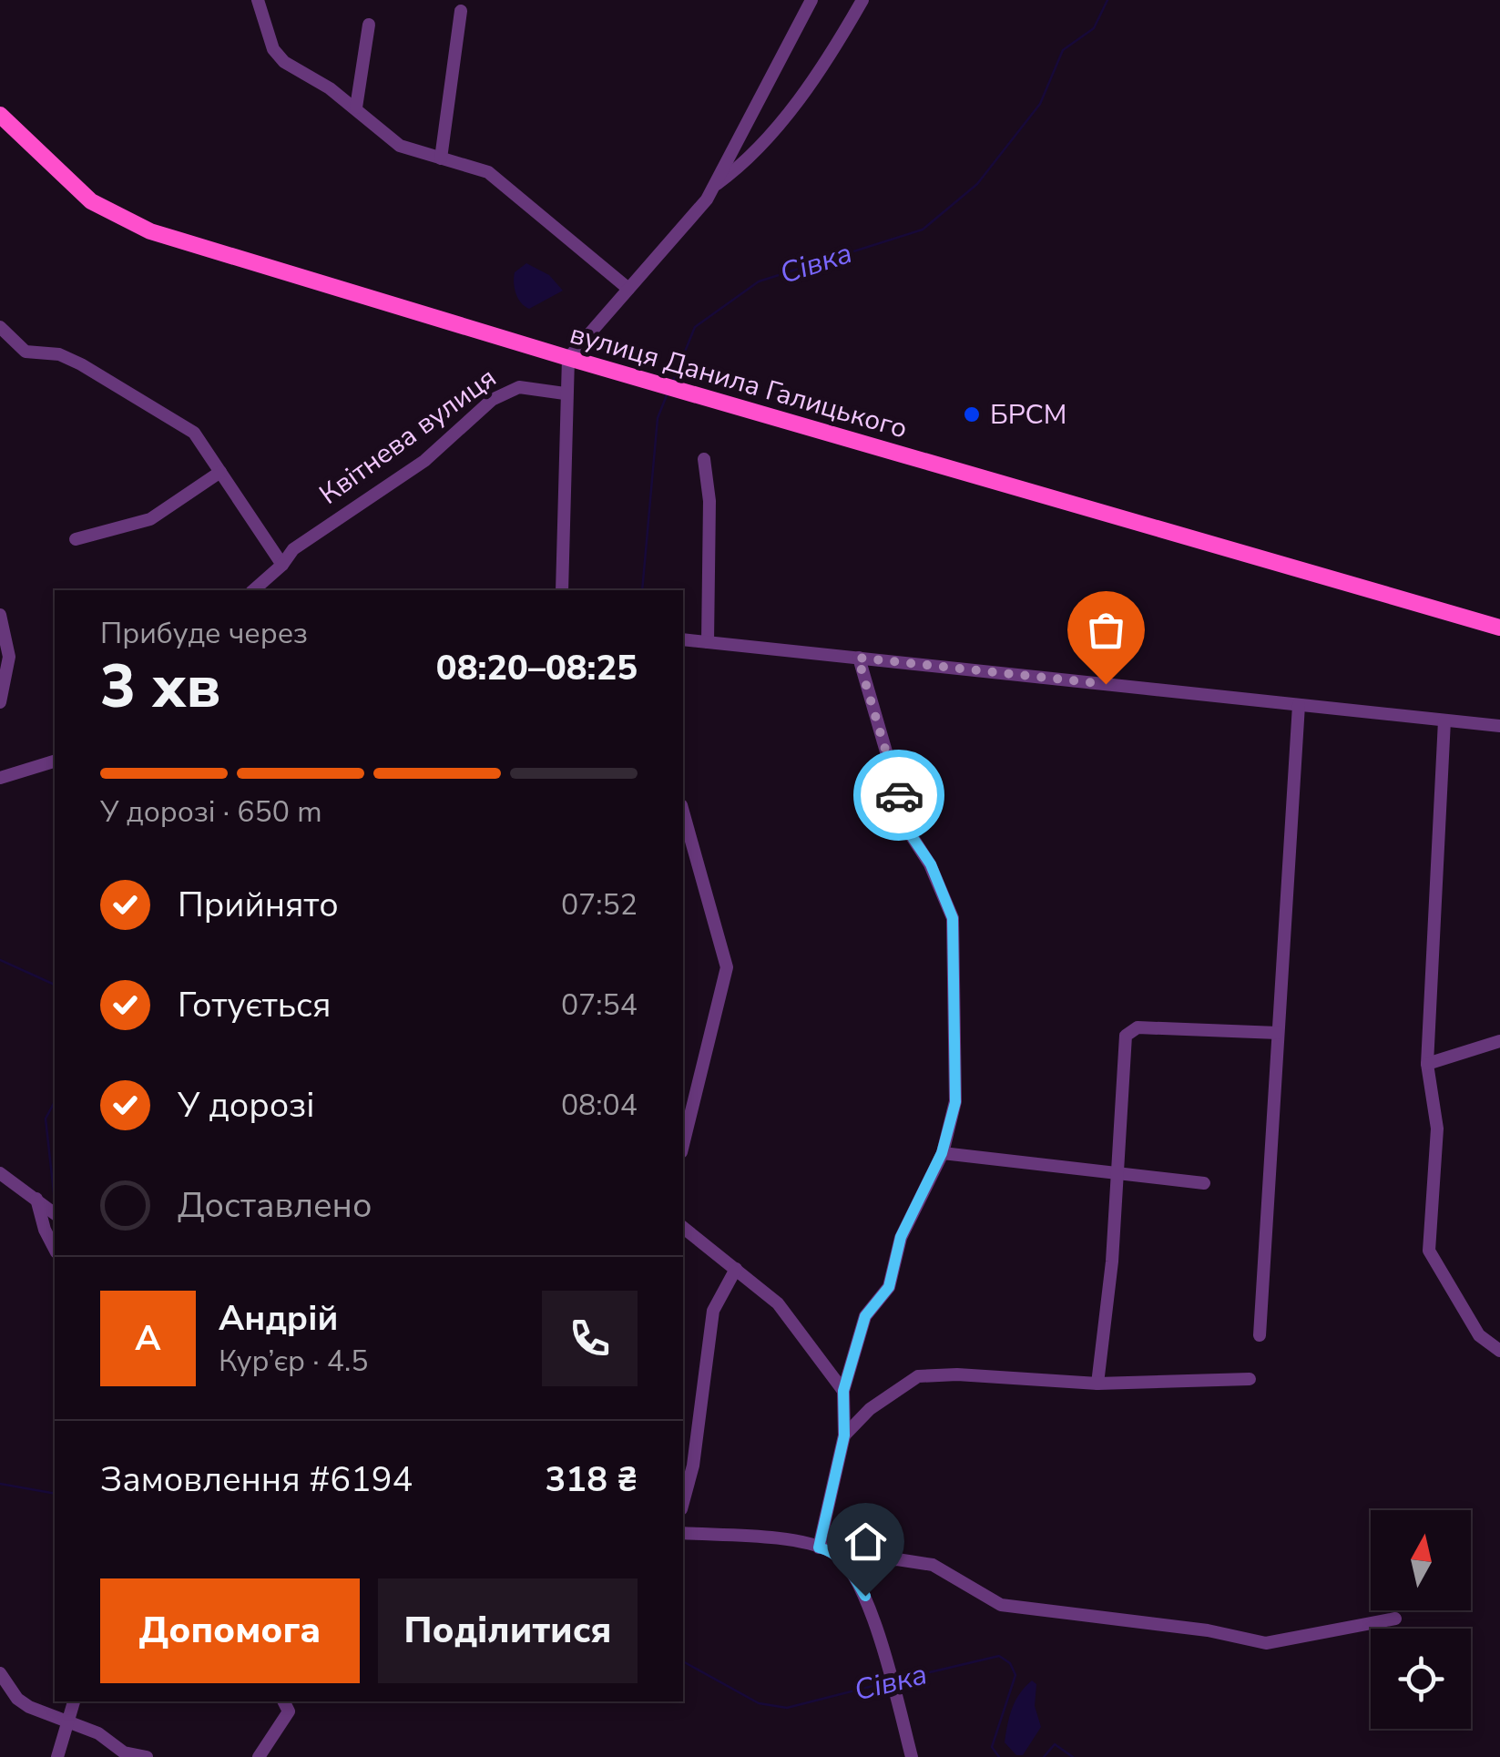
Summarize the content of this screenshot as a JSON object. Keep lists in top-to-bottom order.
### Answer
{
  "streets": {
    "main road": ["вулиця Данила Галицького"],
    "street": ["Квітнева вулиця"]
  },
  "water": ["Сівка"],
  "places": ["БРСМ"],
  "north": "top",
  "page": {
    "heading": ["3 хв", "Прибуде через", "08:20–08:25"],
    "panel": [
      "Андрій",
      "Кур’єр · 4.5",
      "Замовлення #6194",
      "318 ₴"
    ],
    "bar": "У дорозі · 650 m",
    "list": [
      ["Прийнято", "07:52"],
      ["Готується", "07:54"],
      ["У дорозі", "08:04"],
      "Доставлено"
    ],
    "round": "А",
    "buttons": ["Допомога", "Поділитися"]
  }
}
